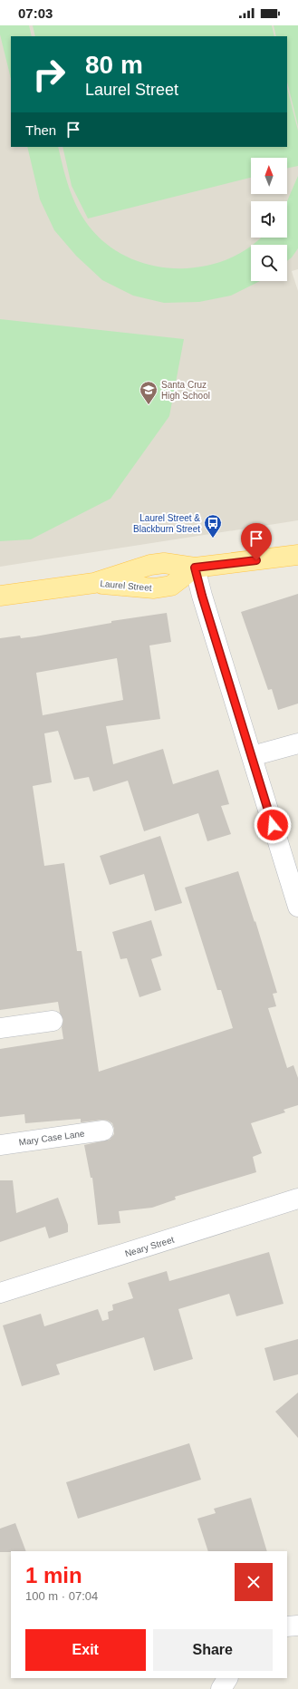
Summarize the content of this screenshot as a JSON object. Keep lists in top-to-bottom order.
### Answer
{
  "streets": {
    "main road": ["Laurel Street"],
    "street": ["Mary Case Lane", "Neary Street"]
  },
  "places": {
    "school or university": ["Santa Cruz High School"],
    "bus stop": ["Laurel Street & Blackburn Street"]
  },
  "north": "top",
  "page": {
    "status": "07:03",
    "turn": ["80 m", "Laurel Street"],
    "then": "Then",
    "heading": ["1 min", "100 m · 07:04"],
    "buttons": ["Exit", "Share"]
  }
}
